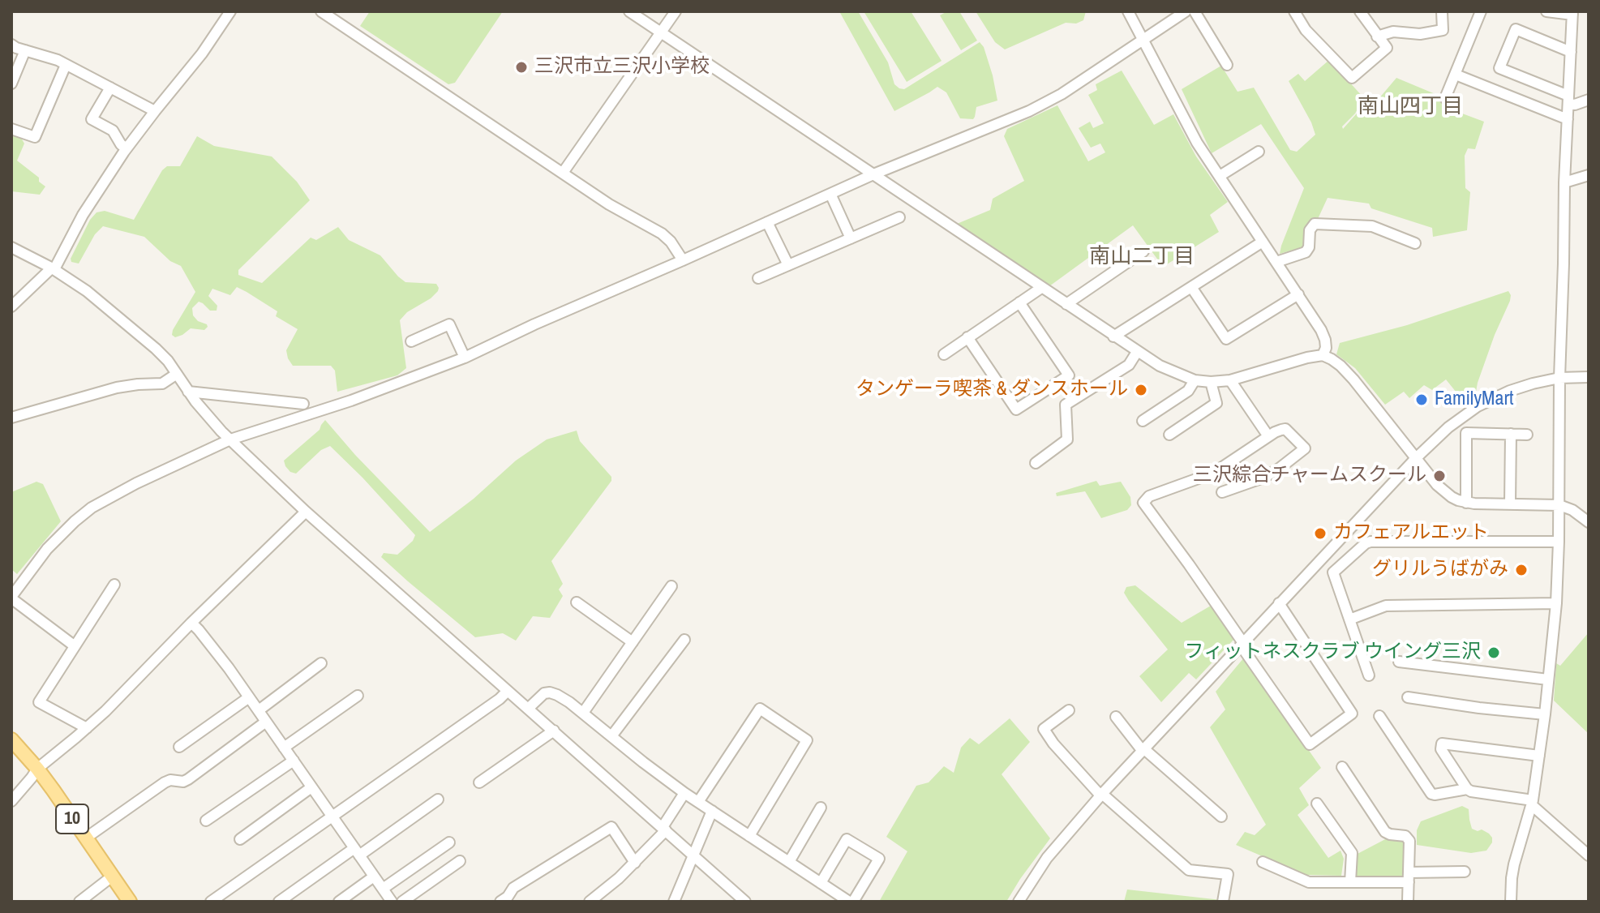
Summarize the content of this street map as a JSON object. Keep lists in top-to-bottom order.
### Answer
{
  "streets": {
    "main road": ["10"]
  },
  "districts": ["南山四丁目", "南山二丁目"],
  "places": [
    "三沢市立三沢小学校",
    "タンゲーラ喫茶 & ダンスホール",
    "FamilyMart",
    "三沢綜合チャームスクール",
    "カフェアルエット",
    "グリルうばがみ",
    "フィットネスクラブ ウイング三沢"
  ]
}
